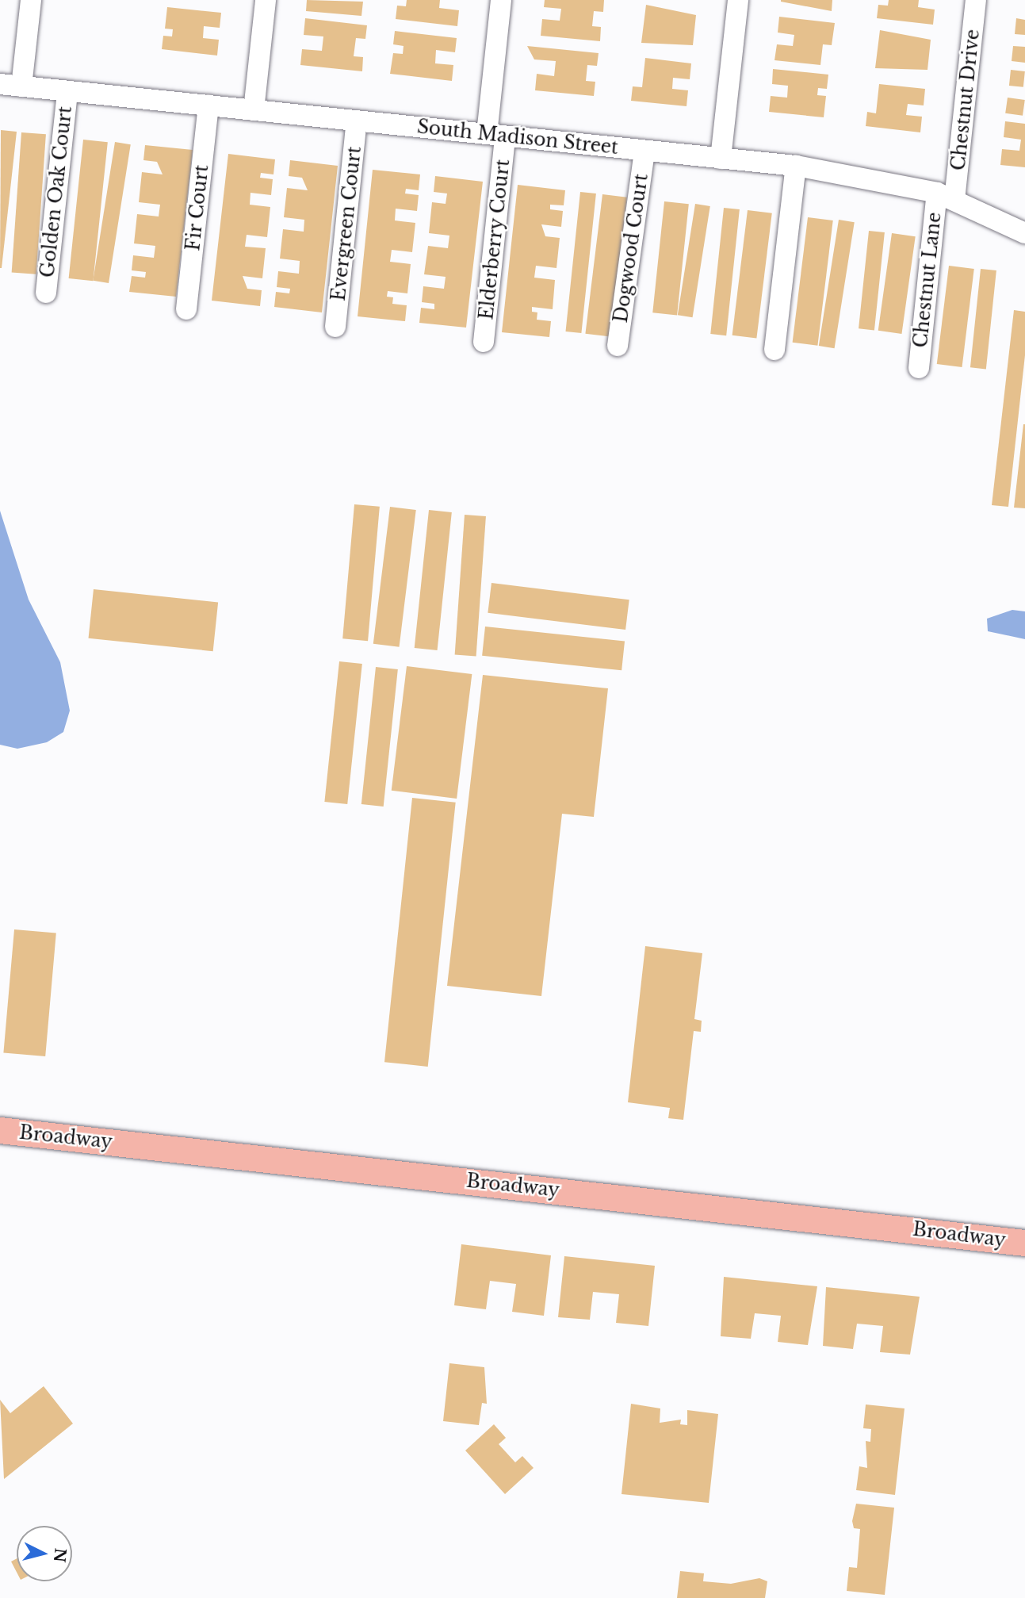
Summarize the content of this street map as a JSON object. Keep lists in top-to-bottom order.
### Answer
{
  "streets": {
    "main road": ["Broadway"],
    "street": [
      "Chestnut Drive",
      "South Madison Street",
      "Golden Oak Court",
      "Fir Court",
      "Evergreen Court",
      "Elderberry Court",
      "Dogwood Court",
      "Chestnut Lane"
    ]
  },
  "crossings": [
    ["Chestnut Drive", "South Madison Street"],
    ["Chestnut Drive", "Chestnut Lane"],
    ["South Madison Street", "Golden Oak Court"],
    ["South Madison Street", "Fir Court"],
    ["South Madison Street", "Evergreen Court"],
    ["South Madison Street", "Elderberry Court"],
    ["South Madison Street", "Dogwood Court"],
    ["South Madison Street", "Chestnut Lane"]
  ],
  "north": "right"
}
